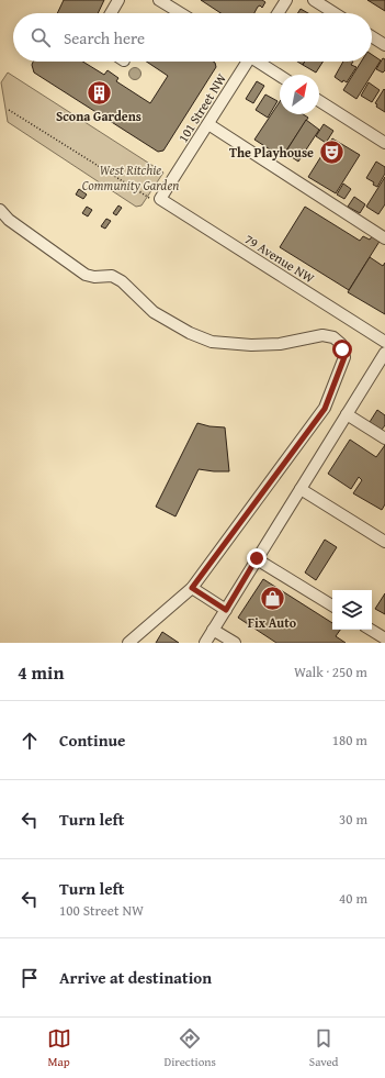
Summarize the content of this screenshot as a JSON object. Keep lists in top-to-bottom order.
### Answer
{
  "streets": {
    "street": ["101 Street NW", "79 Avenue NW"]
  },
  "crossings": [
    ["101 Street NW", "79 Avenue NW"]
  ],
  "parks": ["West Ritchie Community Garden"],
  "places": {
    "building": ["Scona Gardens"],
    "theatre": ["The Playhouse"],
    "shop": ["Fix Auto"]
  },
  "north": "top right",
  "page": {
    "search": "Search here",
    "heading": ["4 min", "Walk · 250 m"],
    "list": [
      ["Continue", "180 m"],
      ["Turn left", "30 m"],
      ["Turn left", "100 Street NW", "40 m"],
      "Arrive at destination"
    ],
    "nav": ["Map", "Directions", "Saved"]
  }
}
